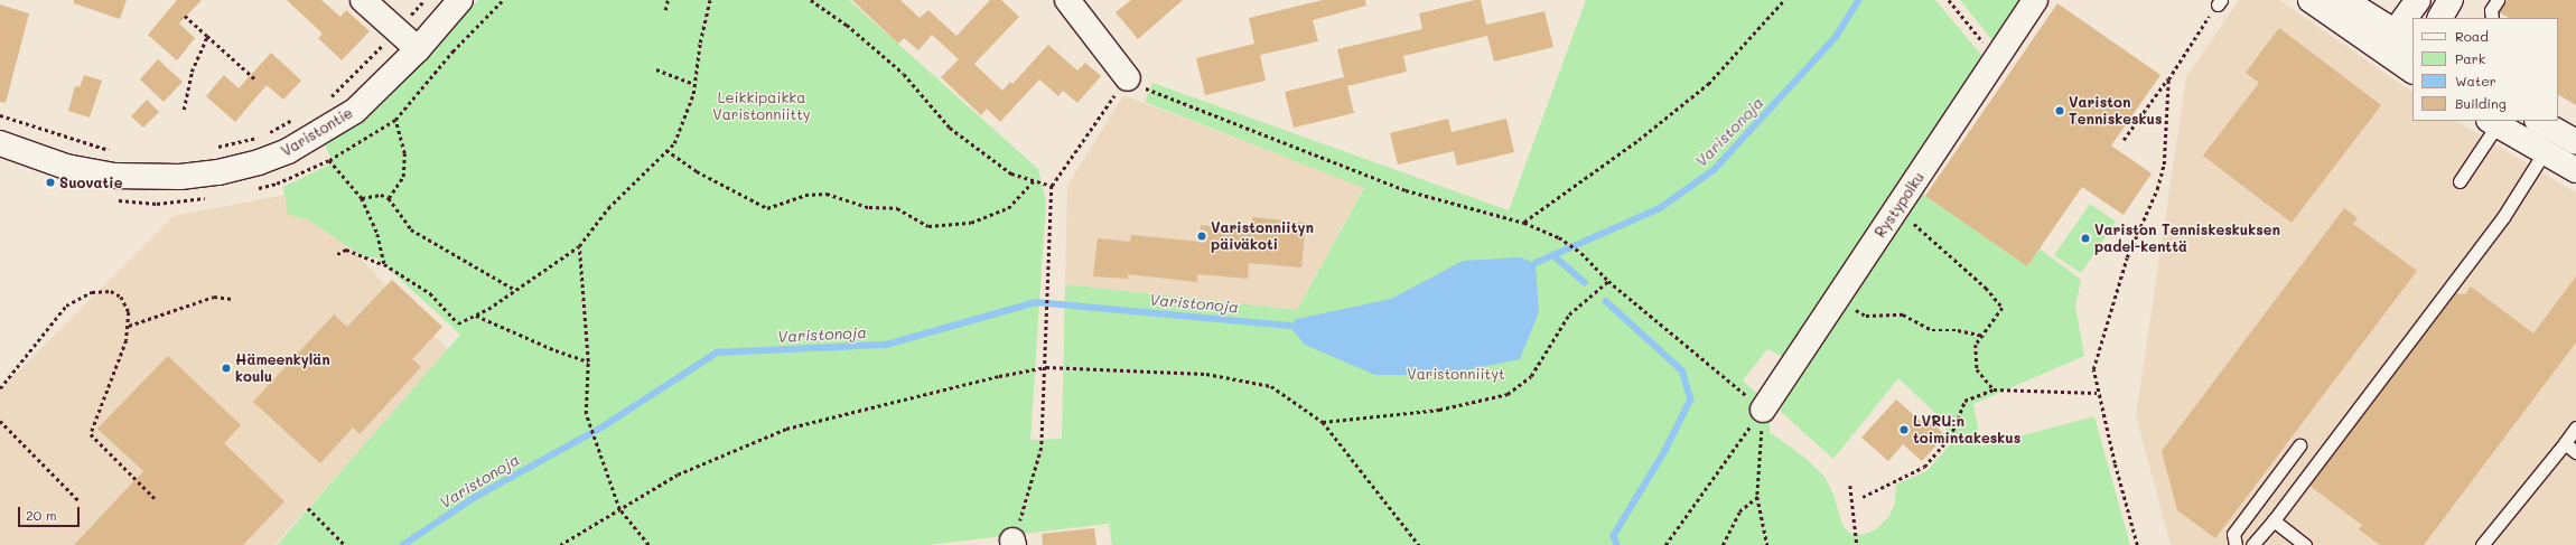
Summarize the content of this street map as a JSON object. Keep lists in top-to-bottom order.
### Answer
{
  "streets": {
    "street": ["Varistontie", "Rystypolku"]
  },
  "water": ["Varistonoja"],
  "parks": ["Leikkipaikka Varistonniitty", "Varistonniityt"],
  "places": [
    "Variston Tenniskeskus",
    "Suovatie",
    "Varistonniityn päiväkoti",
    "Variston Tenniskeskuksen padel-kenttä",
    "Hämeenkylän koulu",
    "LVRU:n toimintakeskus"
  ],
  "legend": [
    "Road",
    "Park",
    "Water",
    "Building"
  ],
  "scale_bar": "20 m"
}
